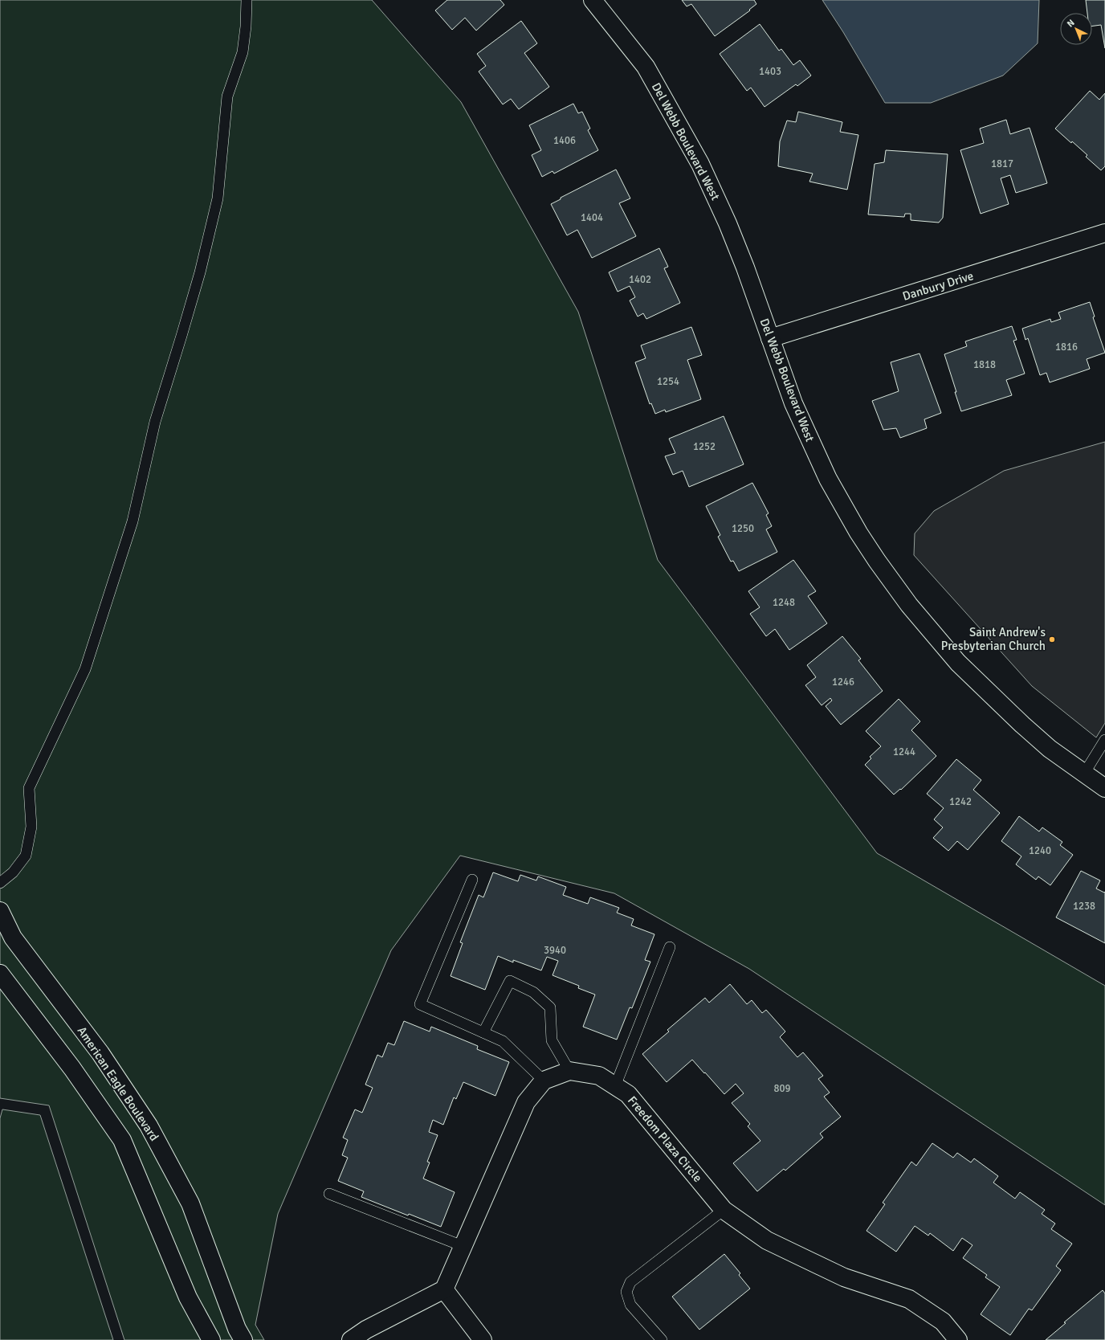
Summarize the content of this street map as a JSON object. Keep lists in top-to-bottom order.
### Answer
{
  "streets": {
    "street": [
      "Del Webb Boulevard West",
      "Danbury Drive",
      "American Eagle Boulevard",
      "Freedom Plaza Circle"
    ]
  },
  "crossings": [
    ["Del Webb Boulevard West", "Danbury Drive"]
  ],
  "places": ["Saint Andrew's Presbyterian Church"],
  "house_numbers": [
    "1403",
    "1406",
    "1817",
    "1404",
    "1402",
    "1816",
    "1818",
    "1254",
    "1252",
    "1250",
    "1248",
    "1246",
    "1244",
    "1242",
    "1240",
    "1238",
    "3940",
    "809"
  ],
  "north": "top left"
}
